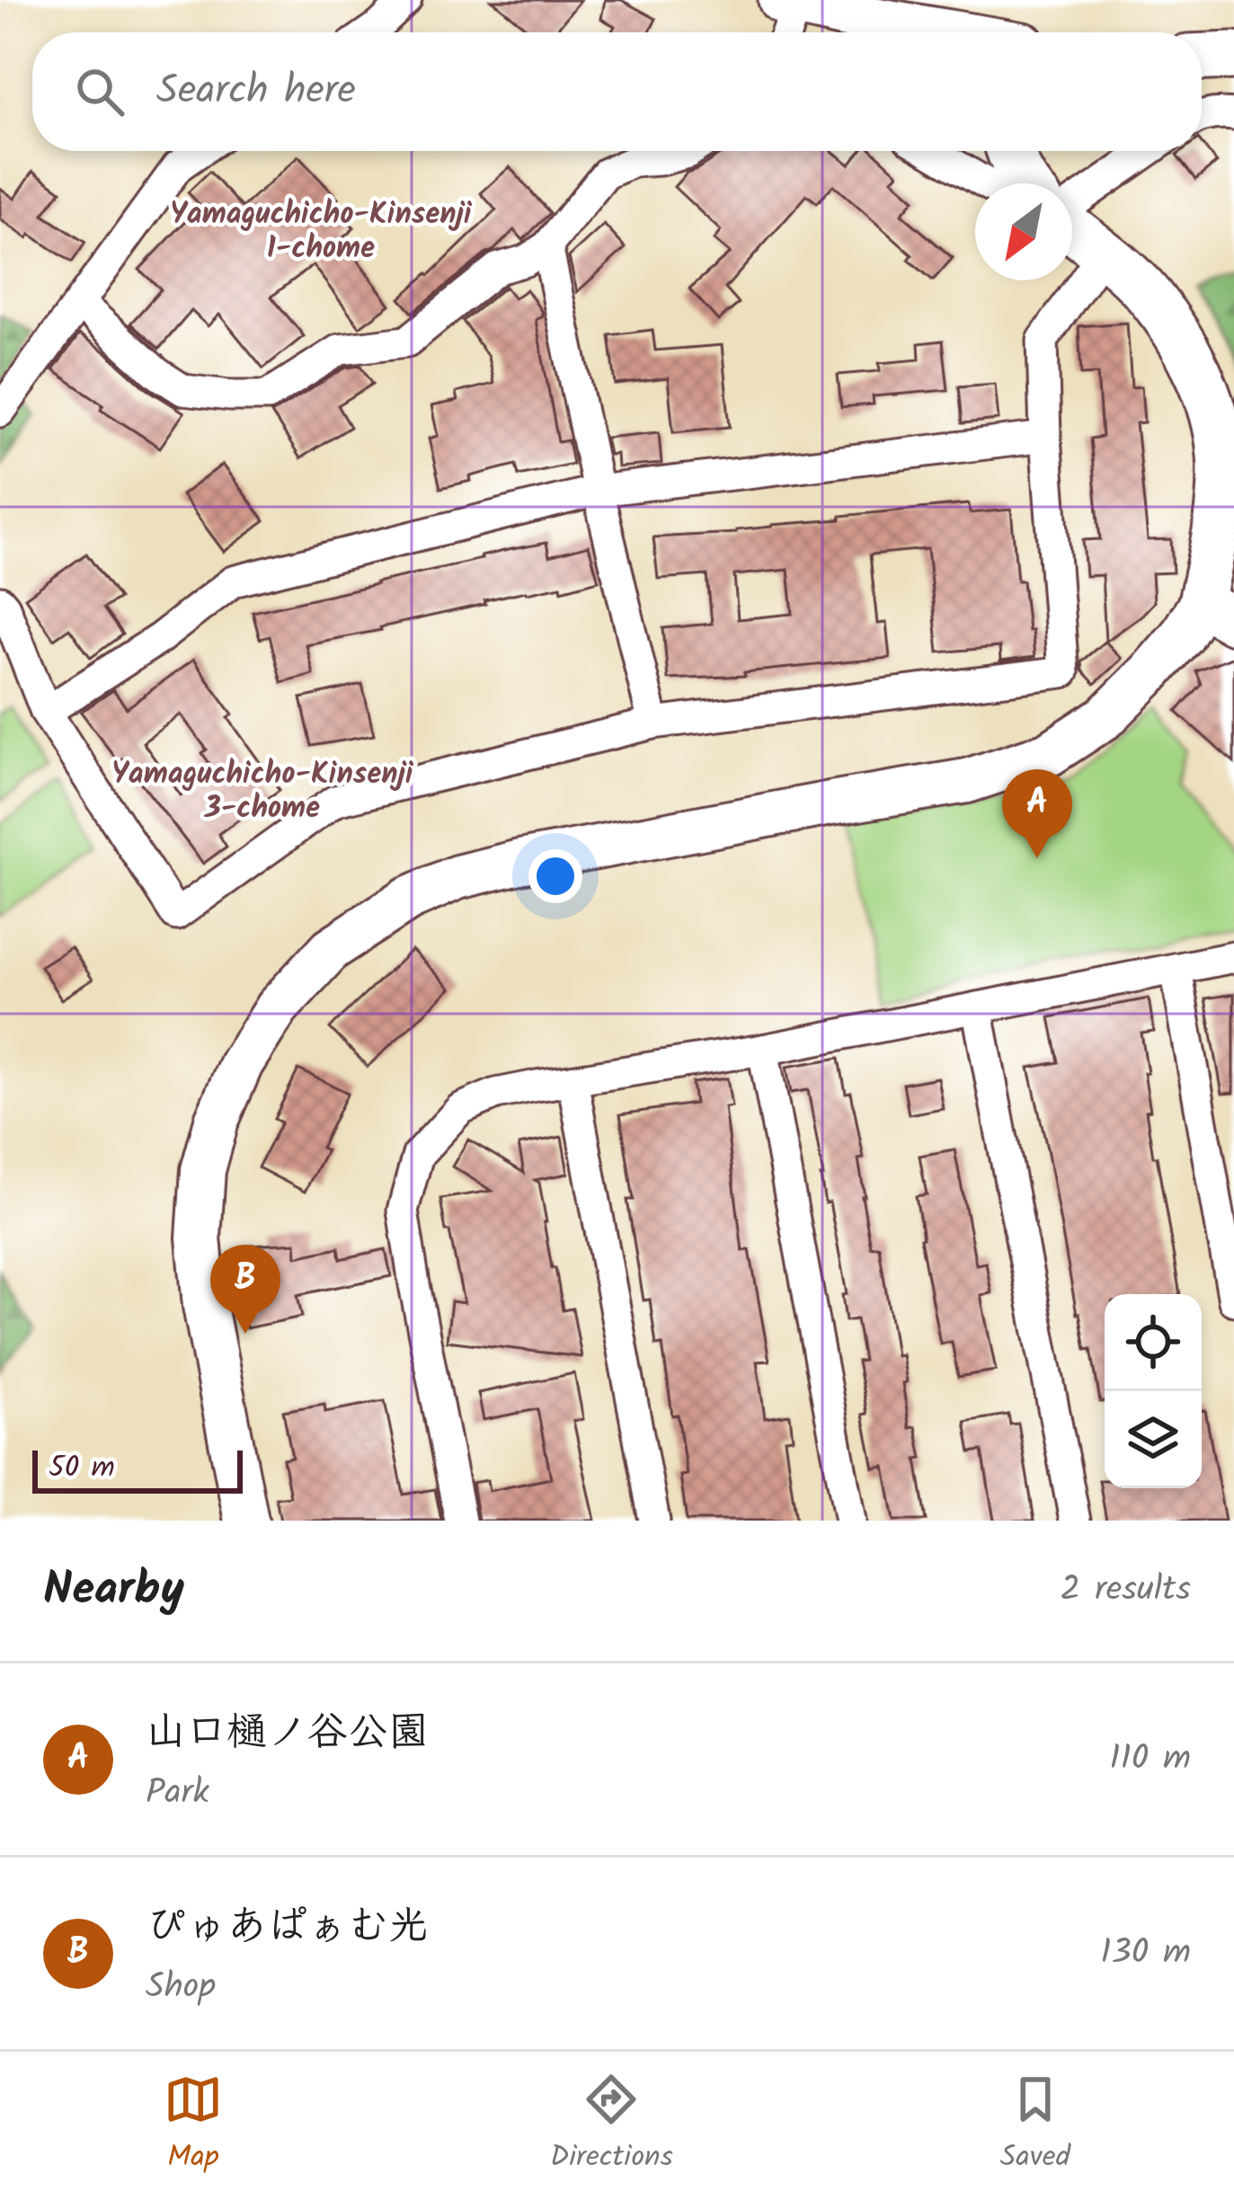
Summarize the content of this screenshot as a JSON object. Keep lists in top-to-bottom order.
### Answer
{
  "districts": ["Yamaguchicho-Kinsenji 1-chome", "Yamaguchicho-Kinsenji 3-chome"],
  "scale_bar": "50 m",
  "north": "bottom left",
  "page": {
    "search": "Search here",
    "pins": ["A", "B"],
    "scale": "50 m",
    "heading": ["Nearby", "2 results"],
    "list": [
      {
        "mark": "A",
        "name": "山口樋ノ谷公園",
        "note": "Park",
        "value": "110 m"
      },
      {
        "mark": "B",
        "name": "ぴゅあぱぁむ光",
        "note": "Shop",
        "value": "130 m"
      }
    ],
    "nav": ["Map", "Directions", "Saved"]
  }
}
